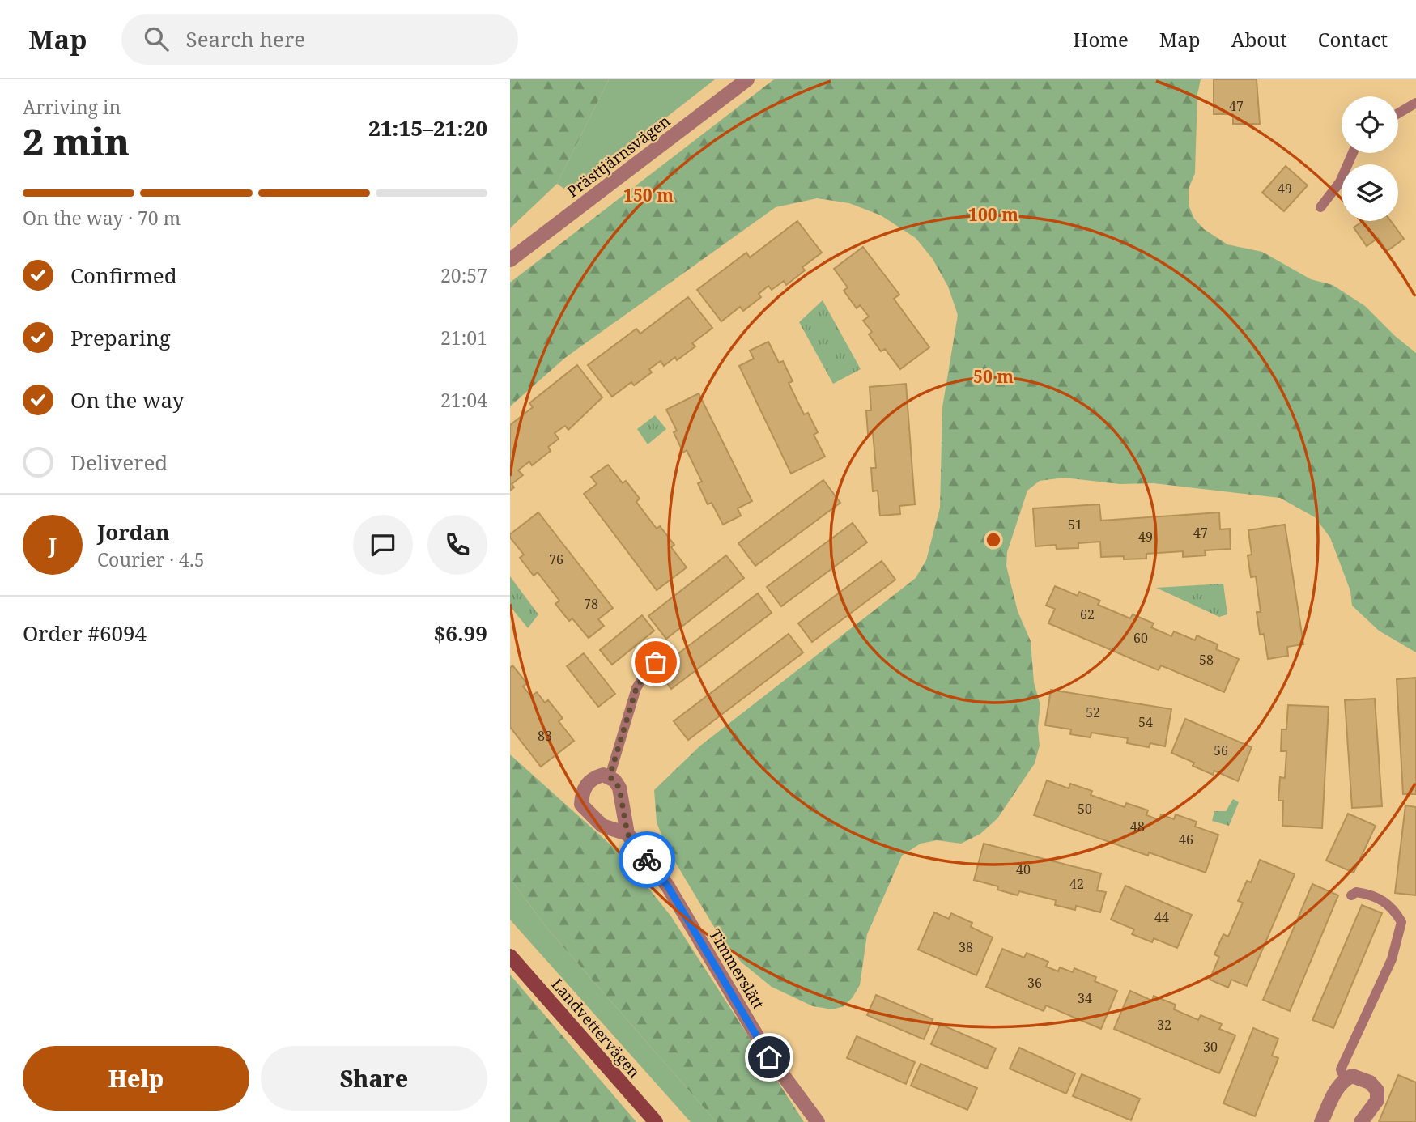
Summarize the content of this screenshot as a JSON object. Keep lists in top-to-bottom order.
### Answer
{
  "streets": {
    "street": ["Prästtjärnsvägen", "Timmerslätt", "Landvettervägen"]
  },
  "house_numbers": [
    "47",
    "49",
    "51",
    "47",
    "49",
    "76",
    "78",
    "62",
    "60",
    "58",
    "52",
    "54",
    "83",
    "56",
    "50",
    "48",
    "46",
    "40",
    "42",
    "44",
    "38",
    "36",
    "34",
    "32",
    "30"
  ],
  "page": {
    "header": "Map",
    "search": "Search here",
    "nav": [
      "Home",
      "Map",
      "About",
      "Contact"
    ],
    "heading": ["2 min", "Arriving in", "21:15–21:20"],
    "panel": [
      "Jordan",
      "Courier · 4.5",
      "Order #6094",
      "$6.99"
    ],
    "bar": "On the way · 70 m",
    "list": [
      ["Confirmed", "20:57"],
      ["Preparing", "21:01"],
      ["On the way", "21:04"],
      "Delivered"
    ],
    "round": "J",
    "buttons": ["Help", "Share"]
  },
  "rings": ["150 m", "100 m", "50 m"]
}
